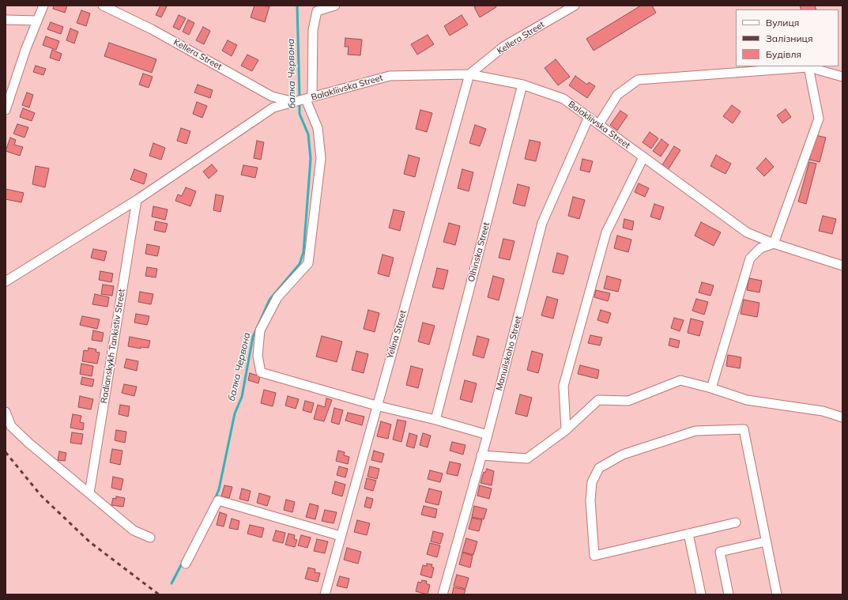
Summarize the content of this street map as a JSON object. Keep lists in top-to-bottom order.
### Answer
{
  "streets": {
    "street": [
      "Kellera Street",
      "Balakliivska Street",
      "Olhinska Street",
      "Yelina Street",
      "Radianskykh Tankistiv Street",
      "Manuilskoho Street"
    ]
  },
  "crossings": [
    ["Kellera Street", "Balakliivska Street"],
    ["Kellera Street", "Yelina Street"],
    ["Balakliivska Street", "Olhinska Street"],
    ["Balakliivska Street", "Yelina Street"],
    ["Balakliivska Street", "Manuilskoho Street"]
  ],
  "water": ["балка Червона"],
  "legend": ["Вулиця", "Залізниця", "Будівля"]
}
